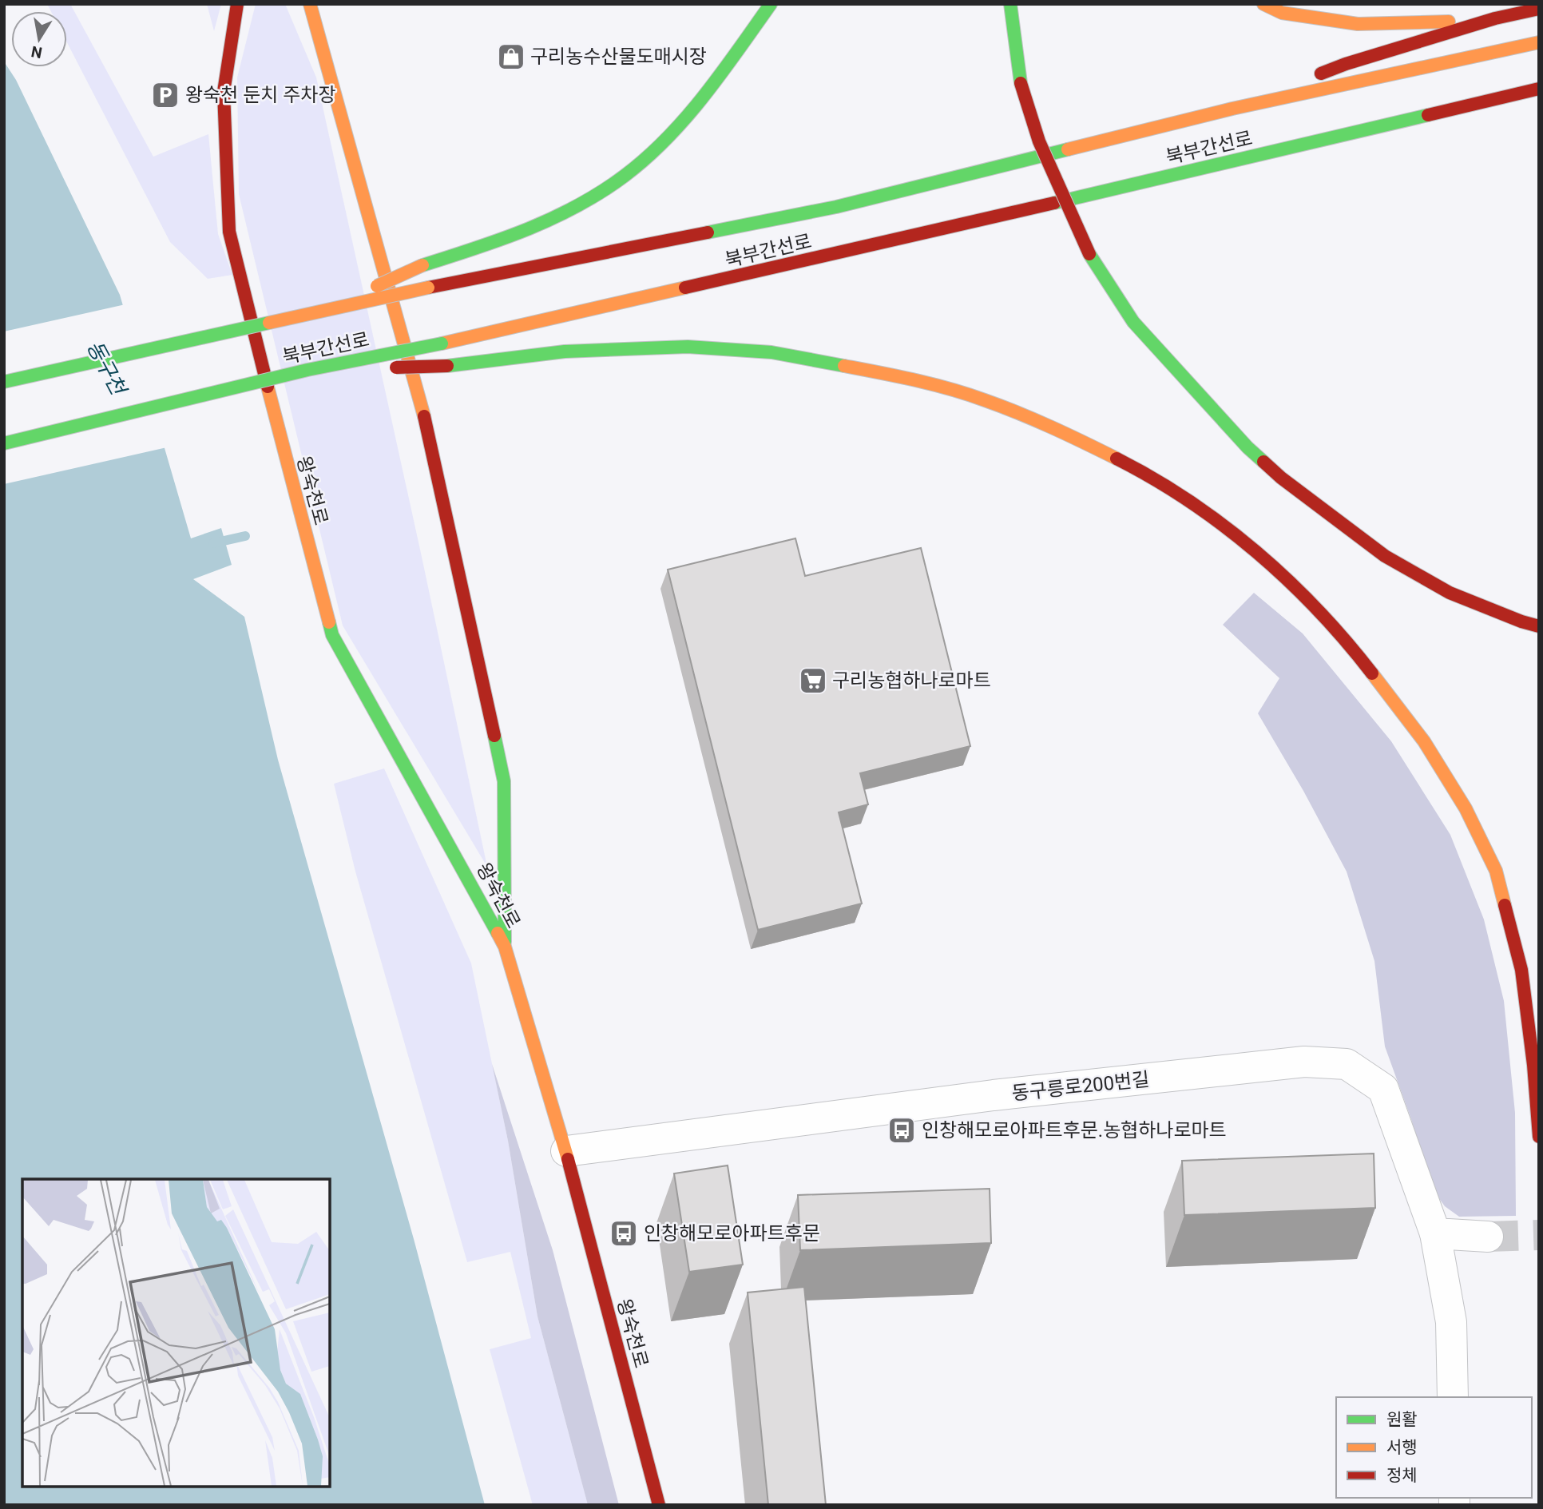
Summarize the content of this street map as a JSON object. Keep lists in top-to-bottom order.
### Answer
{
  "streets": {
    "main road": ["북부간선로", "왕숙천로"],
    "street": ["동구릉로200번길"]
  },
  "crossings": [
    ["왕숙천로", "동구릉로200번길"]
  ],
  "water": ["동구천"],
  "places": {
    "shop": ["구리농수산물도매시장"],
    "parking": ["왕숙천 둔치 주차장"],
    "supermarket": ["구리농협하나로마트"],
    "bus stop": ["인창해모로아파트후문.농협하나로마트", "인창해모로아파트후문"]
  },
  "legend": ["원활", "서행", "정체"],
  "north": "bottom"
}
